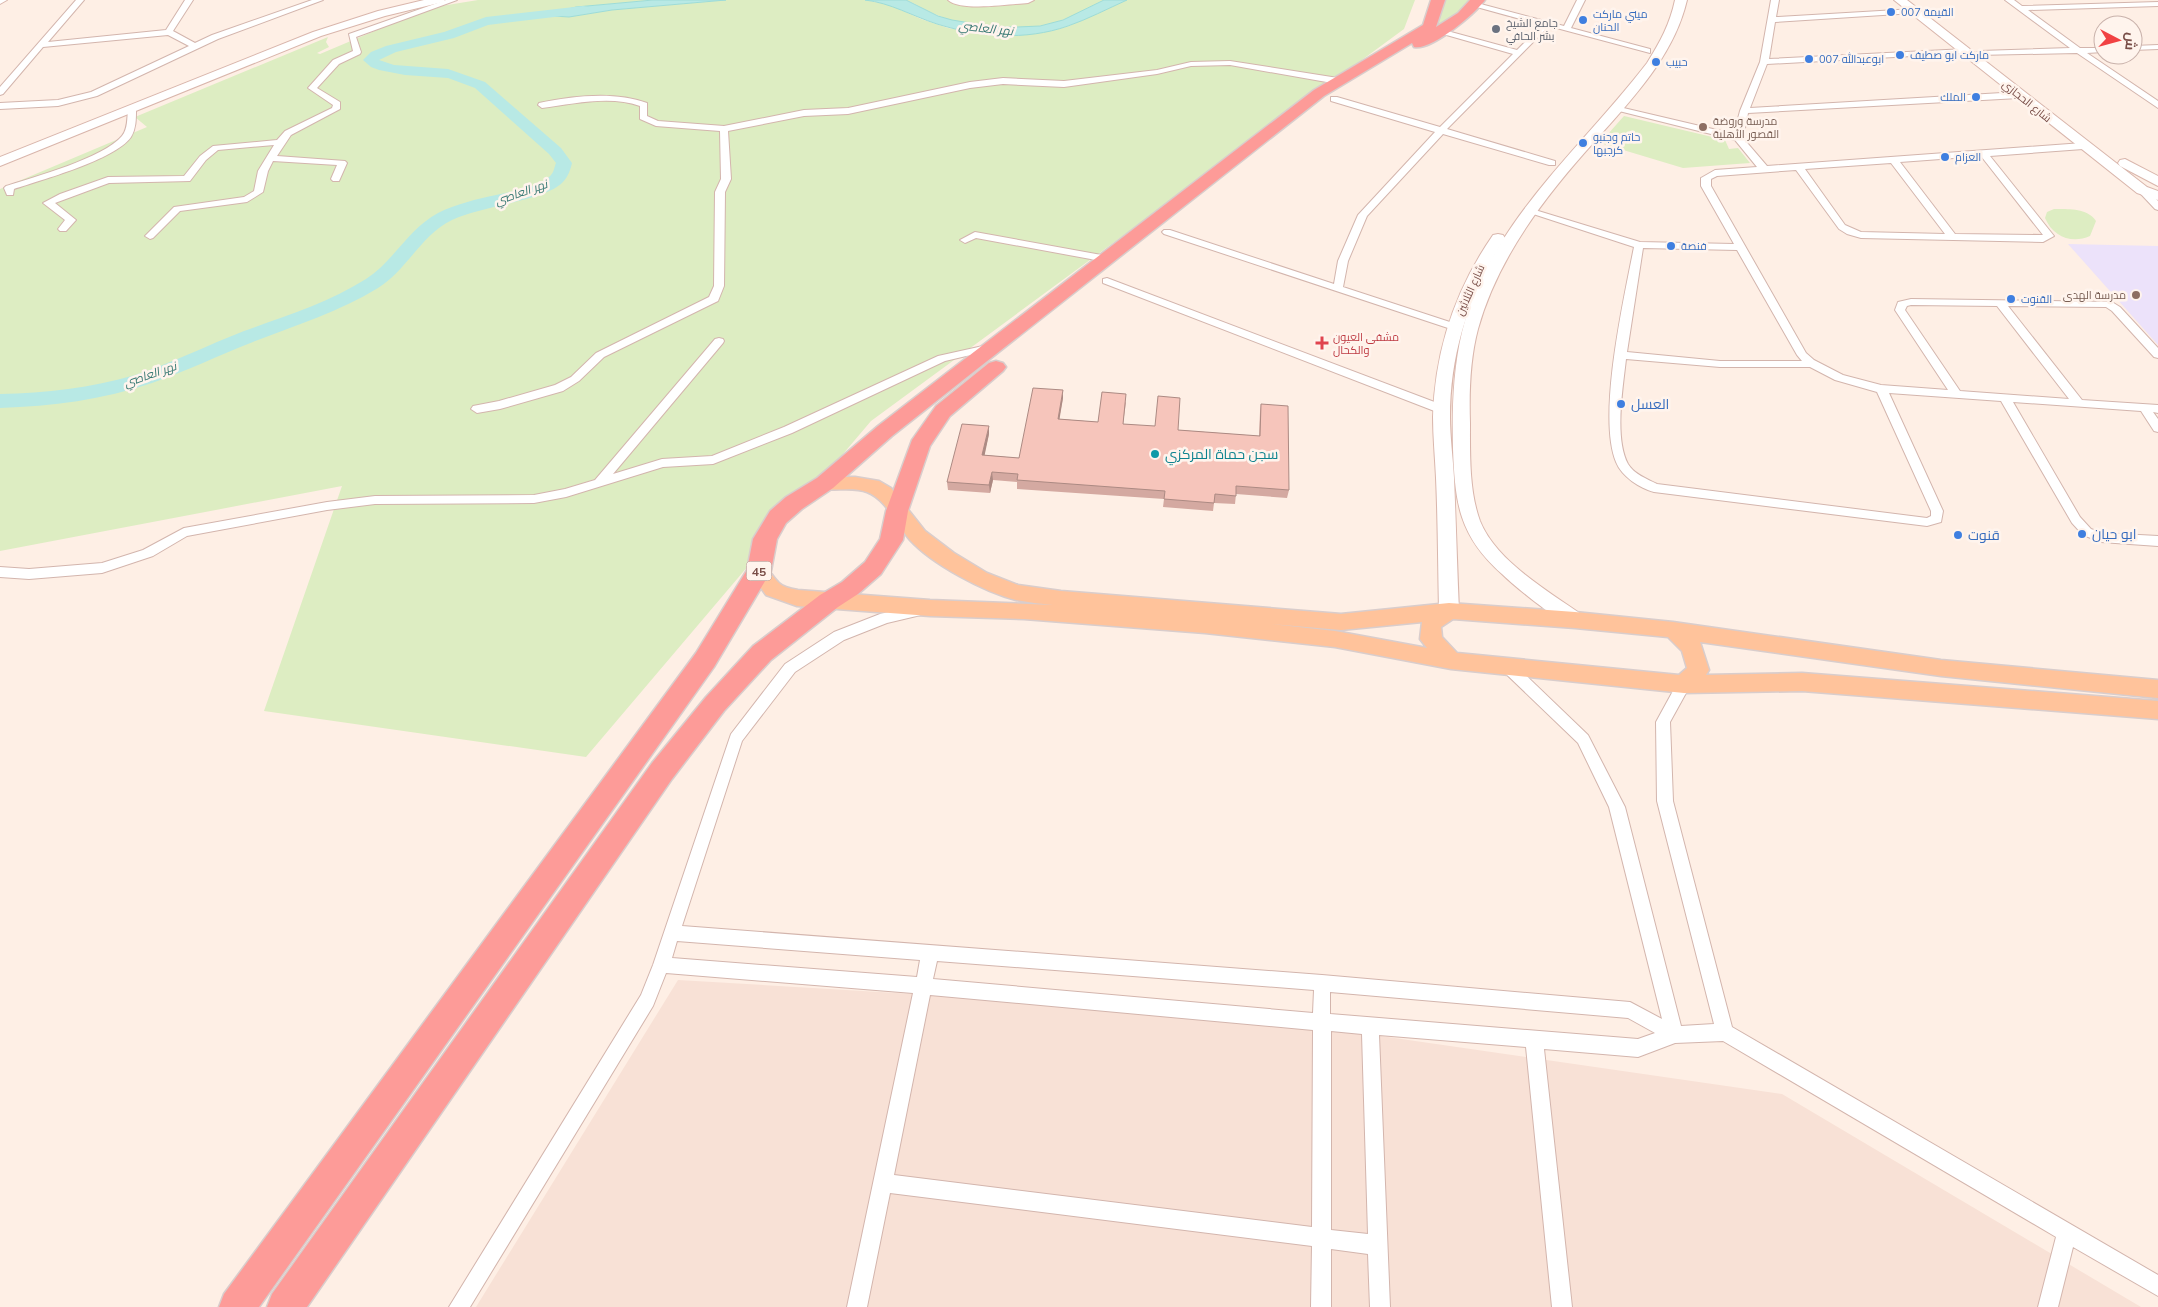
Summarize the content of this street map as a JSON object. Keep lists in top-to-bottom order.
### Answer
{
  "streets": {
    "highway": ["45"],
    "main road": ["شارع الحجازي", "شارع الثلاثين"]
  },
  "water": ["نهر العاصي"],
  "places": {
    "other": [
      "القيمة 007",
      "ميني ماركت الحنان",
      "جامع الشيخ بشر الحافي",
      "ماركت ابو صطيف",
      "ابوعبدالله 007",
      "حبيب",
      "الملك",
      "مدرسة وروضة القصور الأهلية",
      "حاتم وجنبو كرجبها",
      "العزام",
      "فنصة",
      "مدرسة الهدى",
      "القنوت",
      "العسل",
      "سجن حماة المركزي",
      "ابو حيان",
      "قنوت"
    ],
    "health": ["مشفى العيون والكحال"]
  },
  "north": "right"
}
